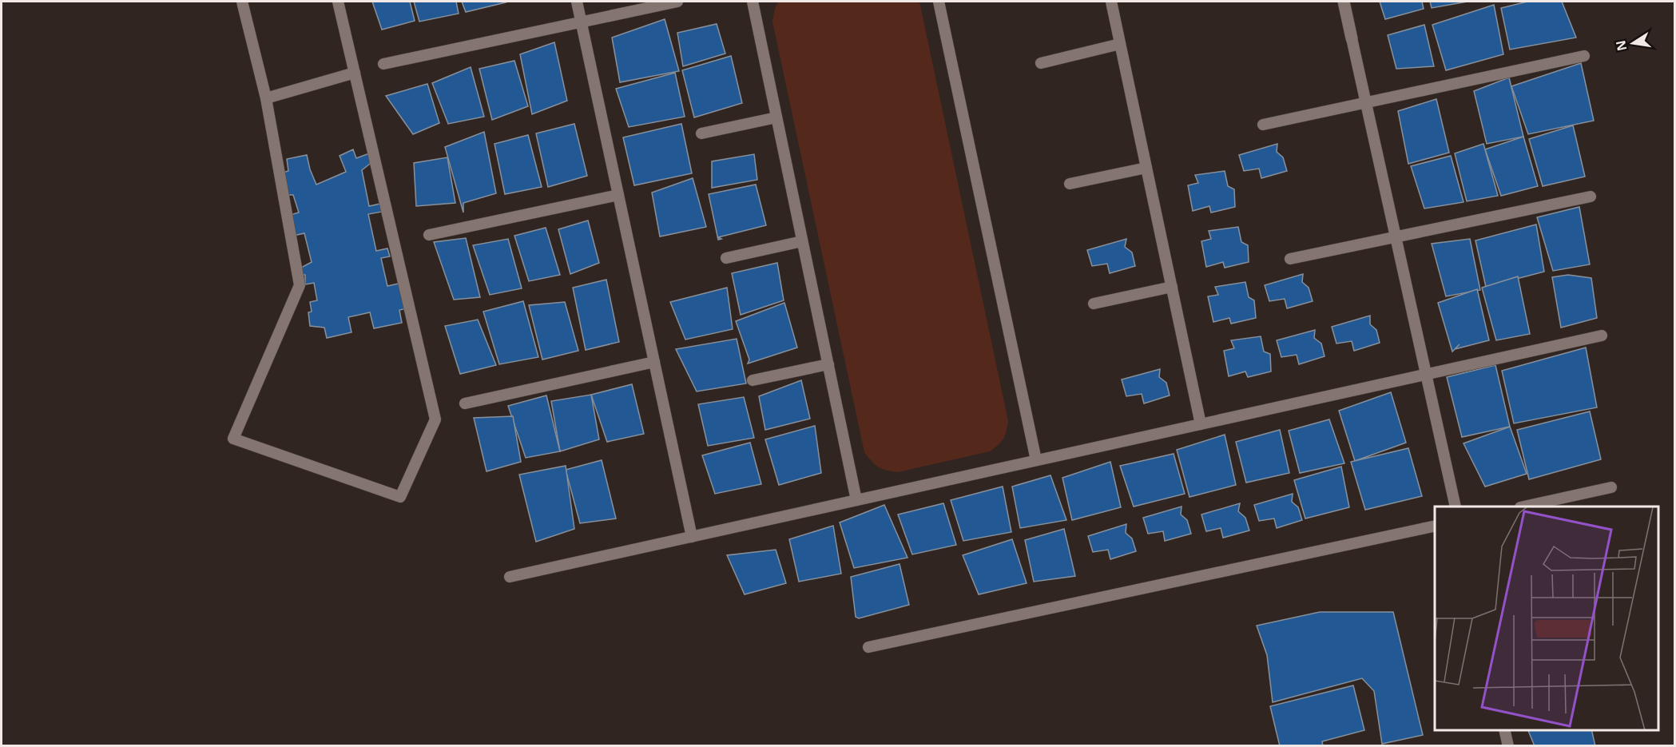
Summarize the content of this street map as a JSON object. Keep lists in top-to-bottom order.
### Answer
{
  "north": "left"
}
